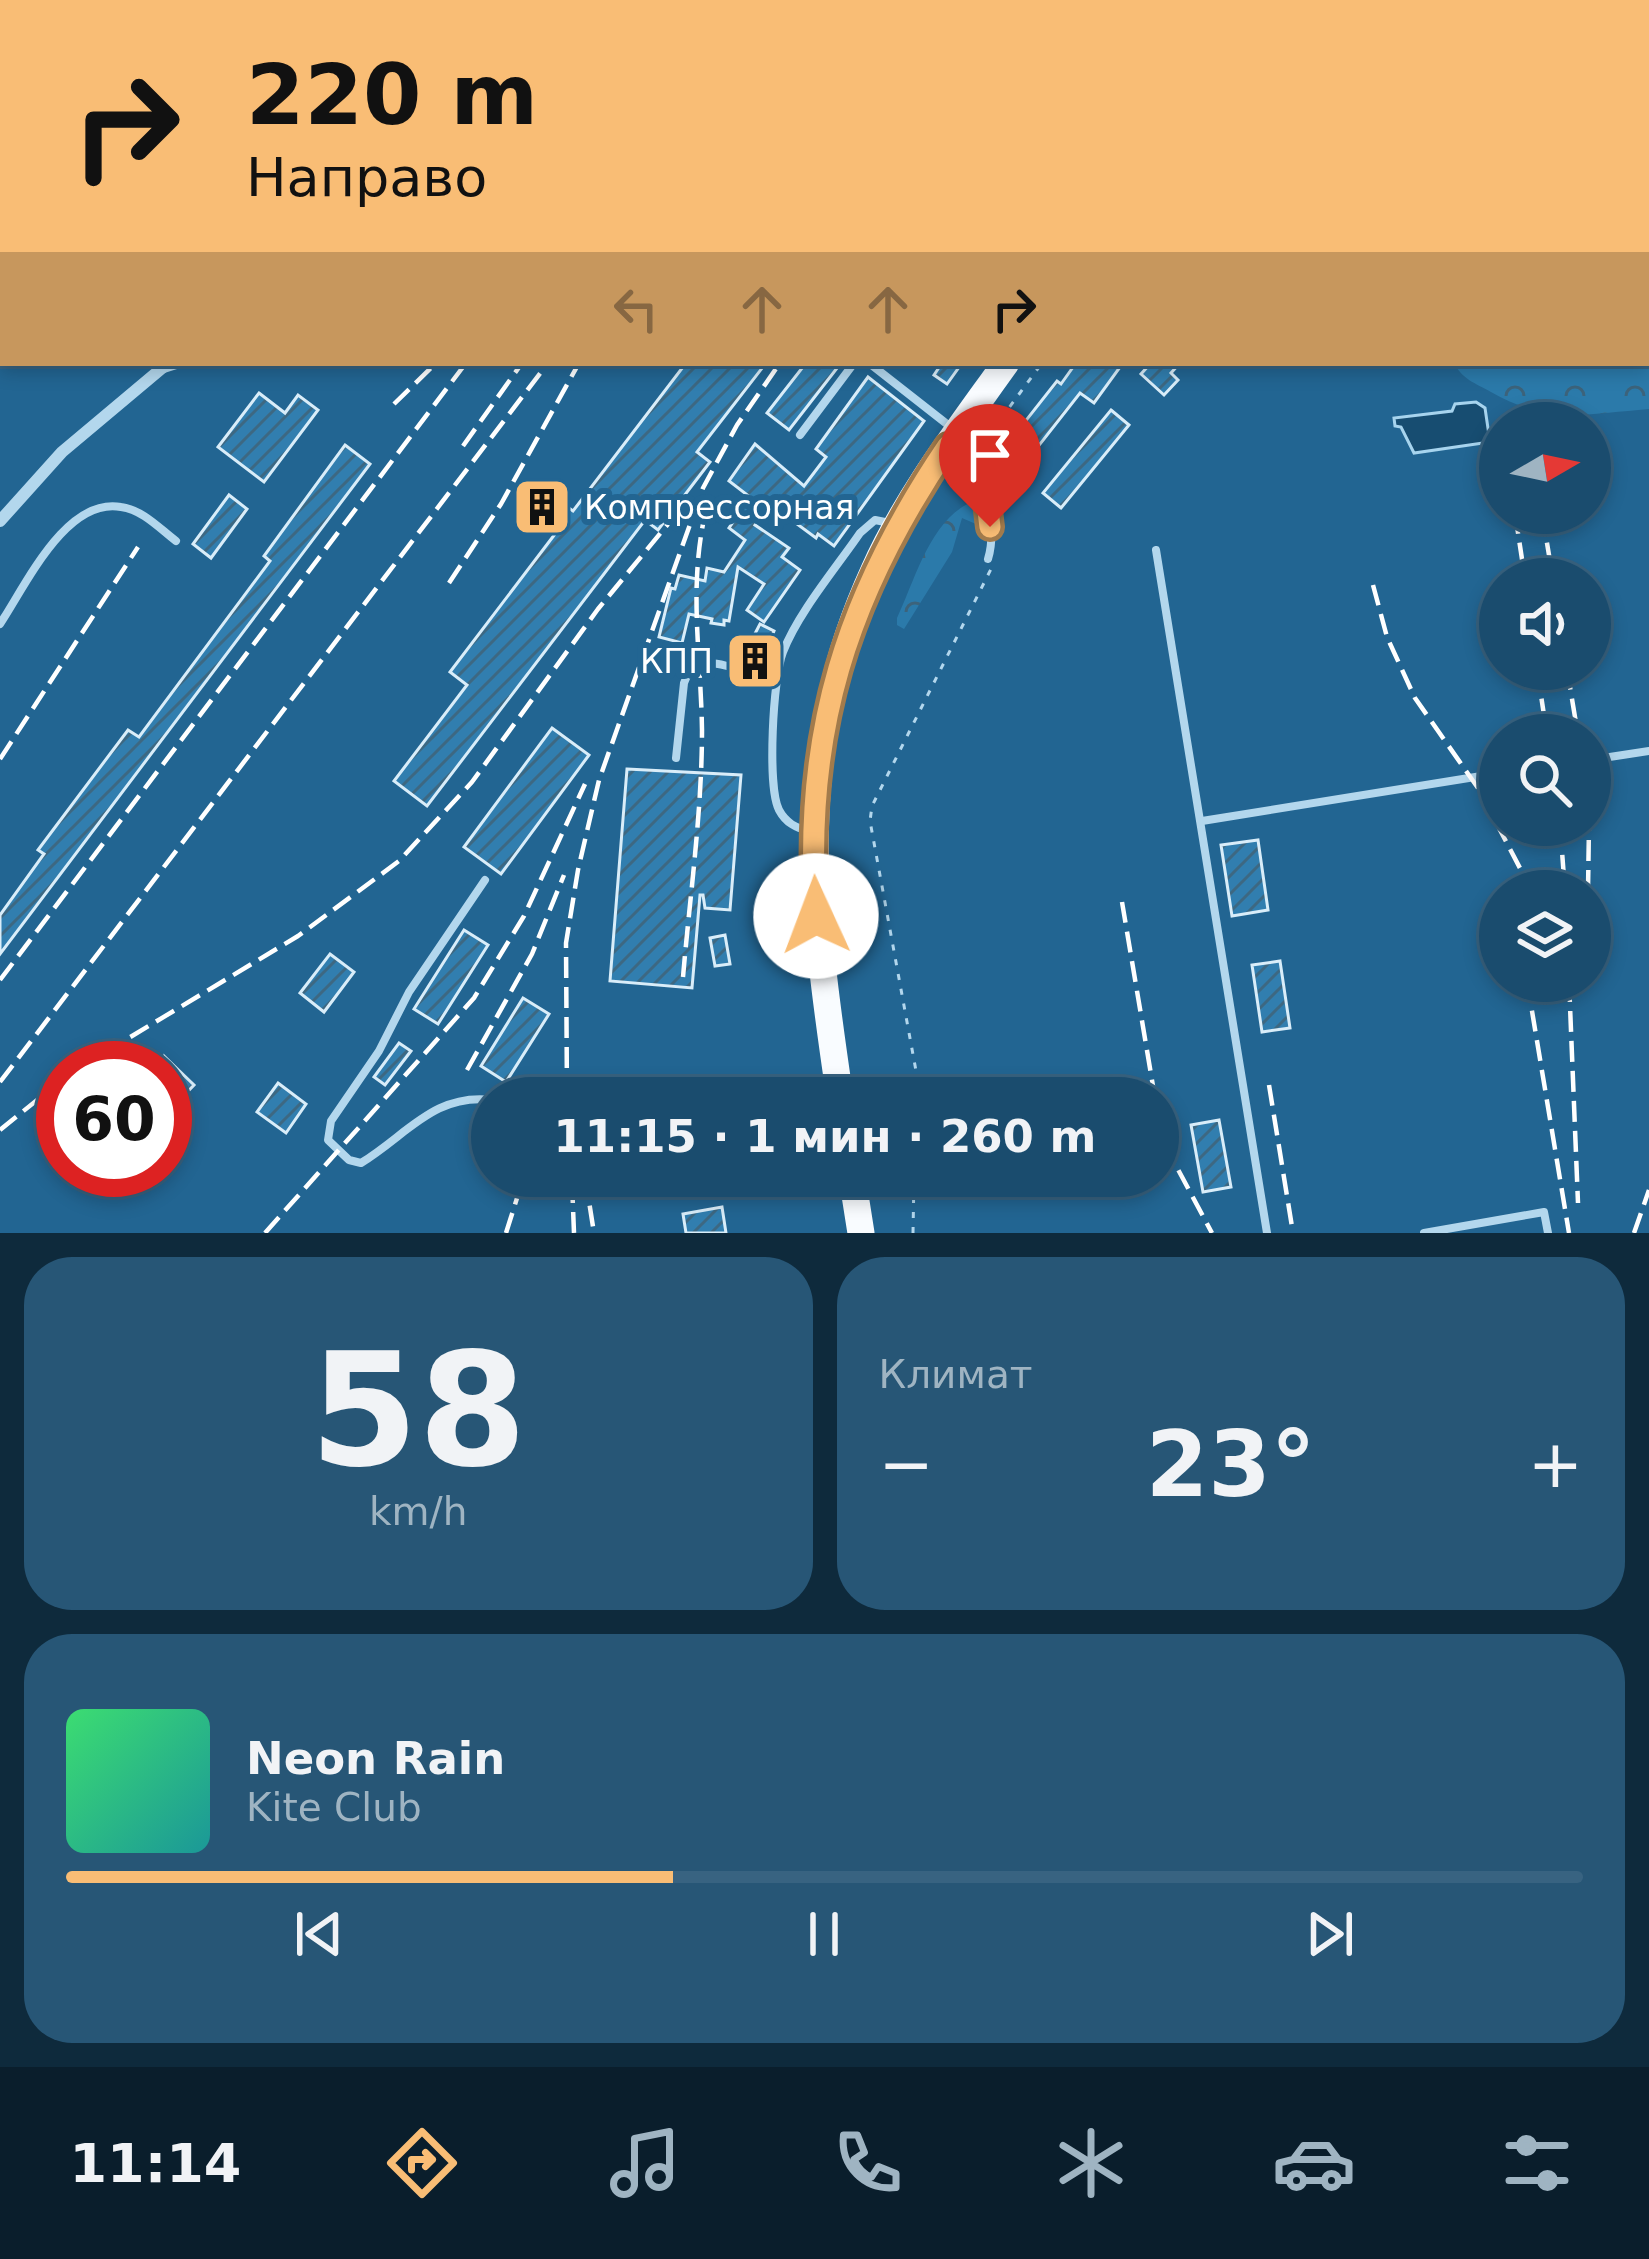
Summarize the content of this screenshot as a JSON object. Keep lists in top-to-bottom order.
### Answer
{
  "places": {
    "building": ["Компрессорная", "КПП"]
  },
  "north": "right",
  "page": {
    "turn": ["220 m", "Направо"],
    "limit": "60",
    "trip": "11:15 · 1 мин · 260 m",
    "tile": [
      ["58", "km/h"],
      "Климат"
    ],
    "heat": ["−", "23°", "+"],
    "song": ["Neon Rain", "Kite Club"],
    "tabs": "11:14"
  }
}
